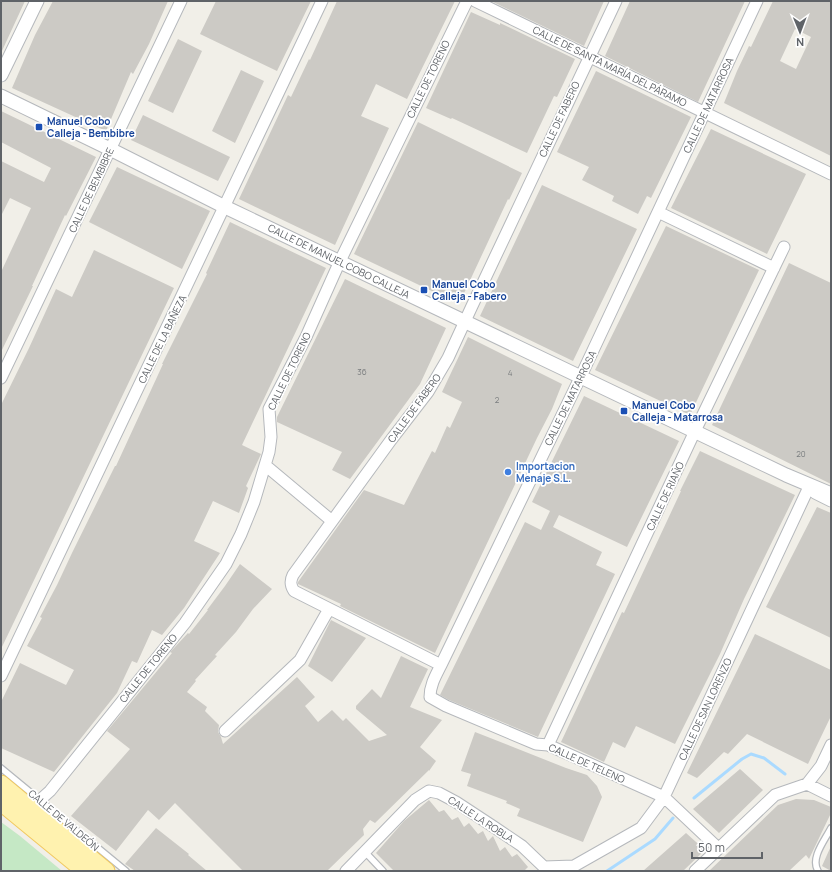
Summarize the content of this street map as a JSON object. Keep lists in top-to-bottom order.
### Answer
{
  "streets": {
    "street": [
      "CALLE DE SANTA MARÍA DEL PÁRAMO",
      "CALLE DE TORENO",
      "CALLE DE MATARROSA",
      "CALLE DE FABERO",
      "CALLE DE BEMBIBRE",
      "CALLE DE MANUEL COBO CALLEJA",
      "CALLE DE LA BAÑEZA",
      "CALLE DE RIAÑO",
      "CALLE DE SAN LORENZO",
      "CALLE DE TELENO",
      "CALLE LA ROBLA"
    ],
    "lane": ["CALLE DE VALDEÓN"]
  },
  "crossings": [
    ["CALLE DE SANTA MARÍA DEL PÁRAMO", "CALLE DE MATARROSA"],
    ["CALLE DE SANTA MARÍA DEL PÁRAMO", "CALLE DE FABERO"],
    ["CALLE DE TORENO", "CALLE DE MANUEL COBO CALLEJA"],
    ["CALLE DE TORENO", "CALLE DE VALDEÓN"],
    ["CALLE DE MATARROSA", "CALLE DE MANUEL COBO CALLEJA"],
    ["CALLE DE MATARROSA", "CALLE DE TELENO"],
    ["CALLE DE FABERO", "CALLE DE MANUEL COBO CALLEJA"],
    ["CALLE DE BEMBIBRE", "CALLE DE MANUEL COBO CALLEJA"],
    ["CALLE DE MANUEL COBO CALLEJA", "CALLE DE LA BAÑEZA"],
    ["CALLE DE MANUEL COBO CALLEJA", "CALLE DE RIAÑO"],
    ["CALLE DE MANUEL COBO CALLEJA", "CALLE DE SAN LORENZO"],
    ["CALLE DE RIAÑO", "CALLE DE TELENO"],
    ["CALLE DE SAN LORENZO", "CALLE DE TELENO"],
    ["CALLE DE SAN LORENZO", "CALLE LA ROBLA"]
  ],
  "places": {
    "transit": ["Manuel Cobo Calleja - Bembibre", "Manuel Cobo Calleja - Fabero", "Manuel Cobo Calleja - Matarrosa"],
    "other": ["Importacion Menaje S.L."]
  },
  "house_numbers": [
    "36",
    "4",
    "2",
    "20"
  ],
  "scale_bar": "50 m",
  "north": "bottom"
}
